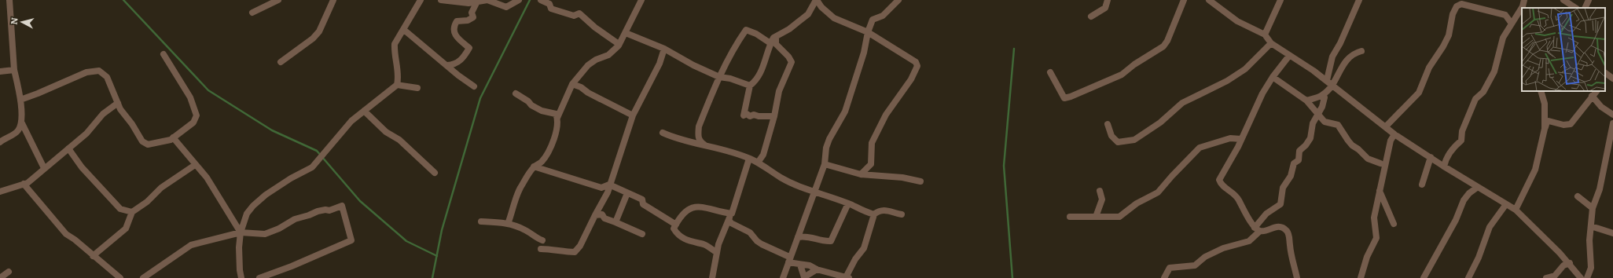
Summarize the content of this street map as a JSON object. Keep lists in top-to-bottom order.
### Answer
{
  "north": "left"
}
